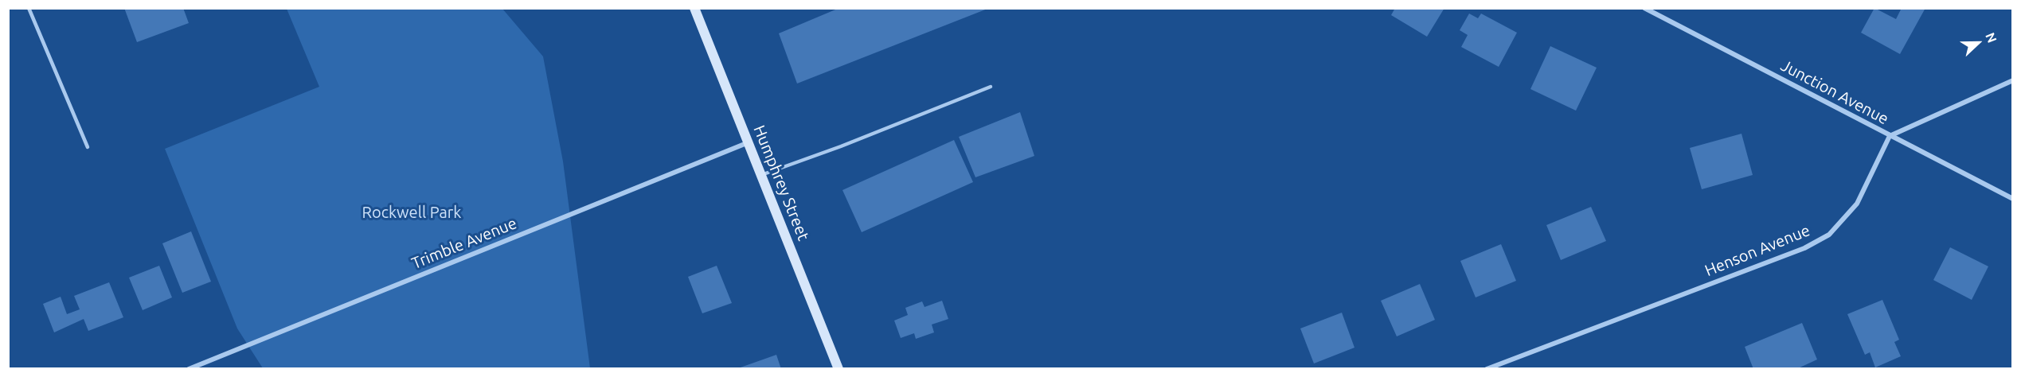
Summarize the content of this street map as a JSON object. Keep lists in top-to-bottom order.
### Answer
{
  "streets": {
    "street": [
      "Junction Avenue",
      "Humphrey Street",
      "Trimble Avenue",
      "Henson Avenue"
    ]
  },
  "crossings": [
    ["Junction Avenue", "Henson Avenue"],
    ["Humphrey Street", "Trimble Avenue"]
  ],
  "parks": ["Rockwell Park"],
  "north": "right"
}
